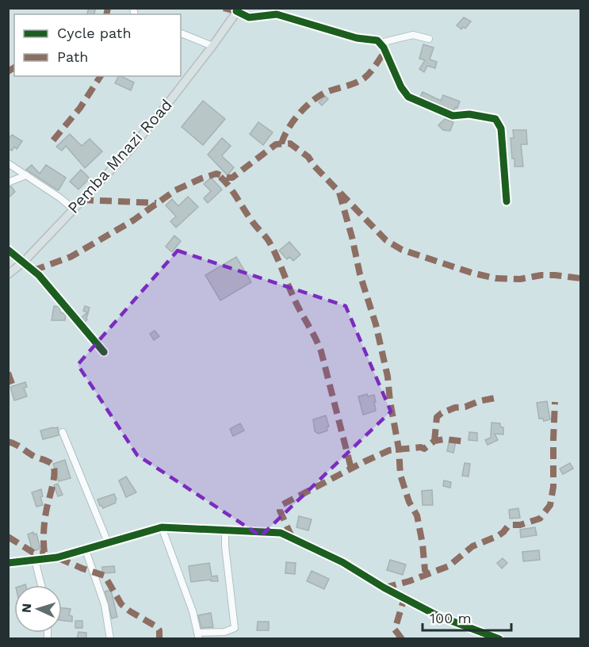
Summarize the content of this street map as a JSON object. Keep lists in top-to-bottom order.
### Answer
{
  "streets": {
    "main road": ["Pemba Mnazi Road"]
  },
  "legend": ["Cycle path", "Path"],
  "scale_bar": "100 m",
  "north": "left"
}
